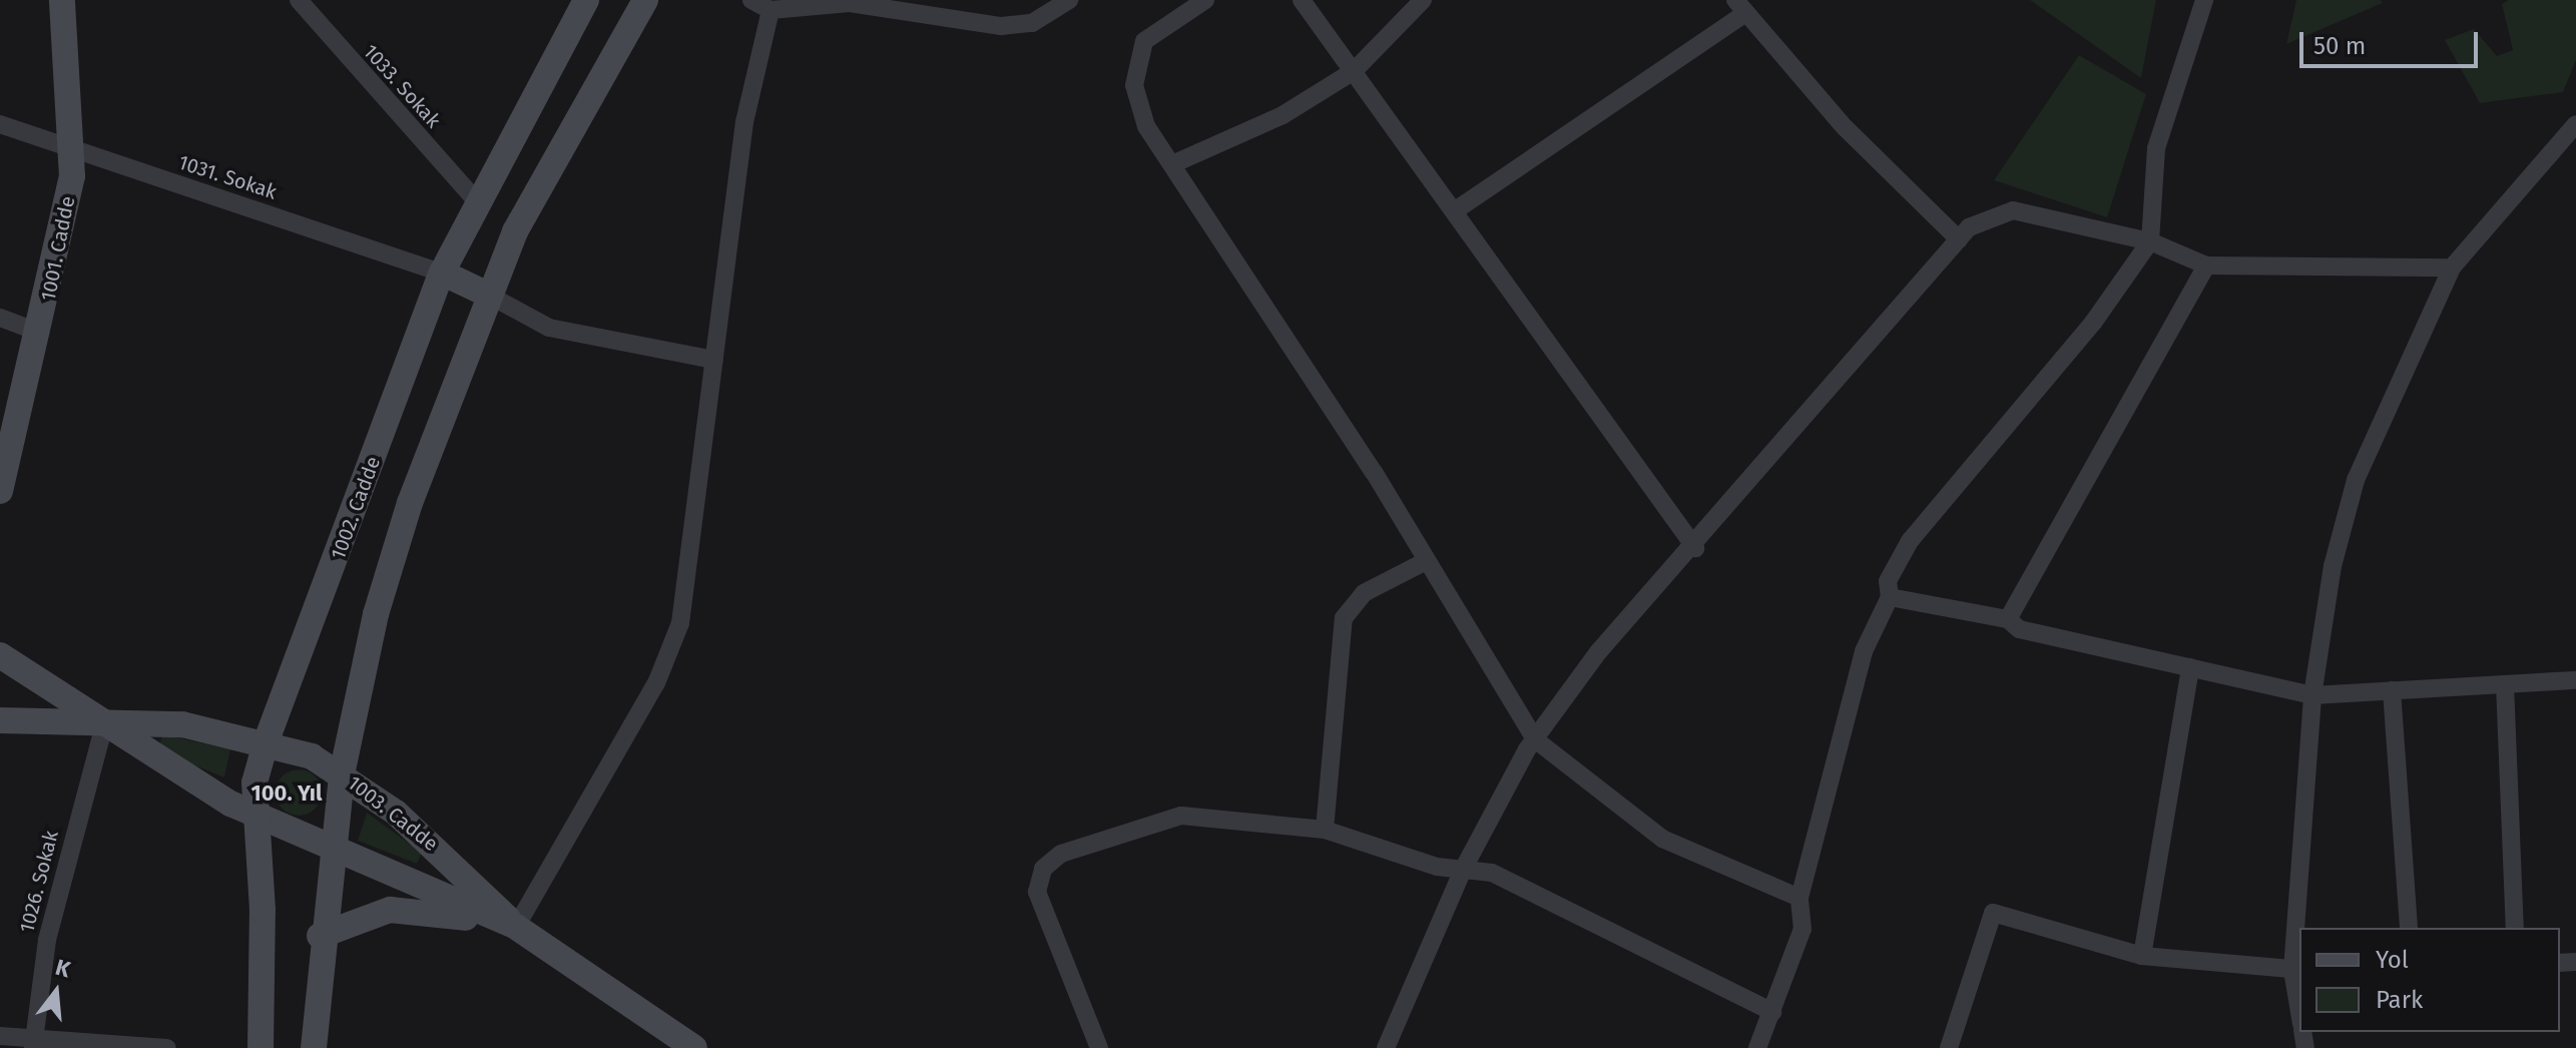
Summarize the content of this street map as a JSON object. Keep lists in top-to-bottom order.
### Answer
{
  "streets": {
    "main road": ["1001. Cadde", "1002. Cadde", "1003. Cadde"],
    "street": ["1033. Sokak", "1031. Sokak", "1026. Sokak"]
  },
  "crossings": [
    ["1033. Sokak", "1002. Cadde"],
    ["1031. Sokak", "1001. Cadde"],
    ["1031. Sokak", "1002. Cadde"],
    ["1002. Cadde", "1003. Cadde"],
    ["1003. Cadde", "1026. Sokak"]
  ],
  "districts": ["100. Yıl"],
  "legend": ["Yol", "Park"],
  "scale_bar": "50 m",
  "north": "top"
}
